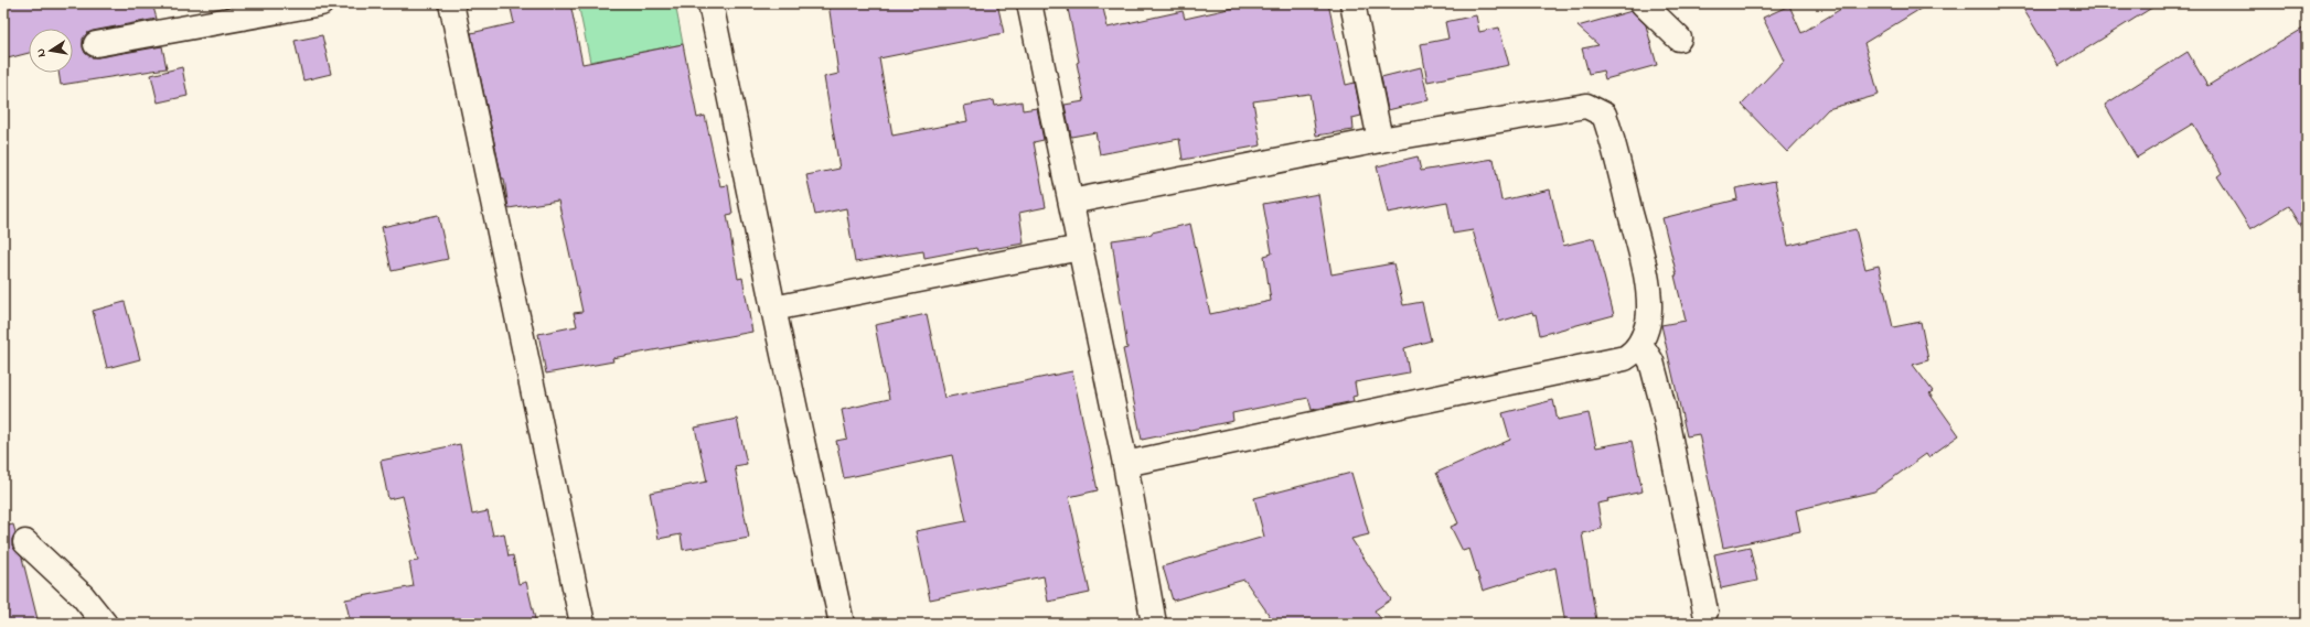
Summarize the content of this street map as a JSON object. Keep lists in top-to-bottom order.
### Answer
{
  "north": "left"
}
